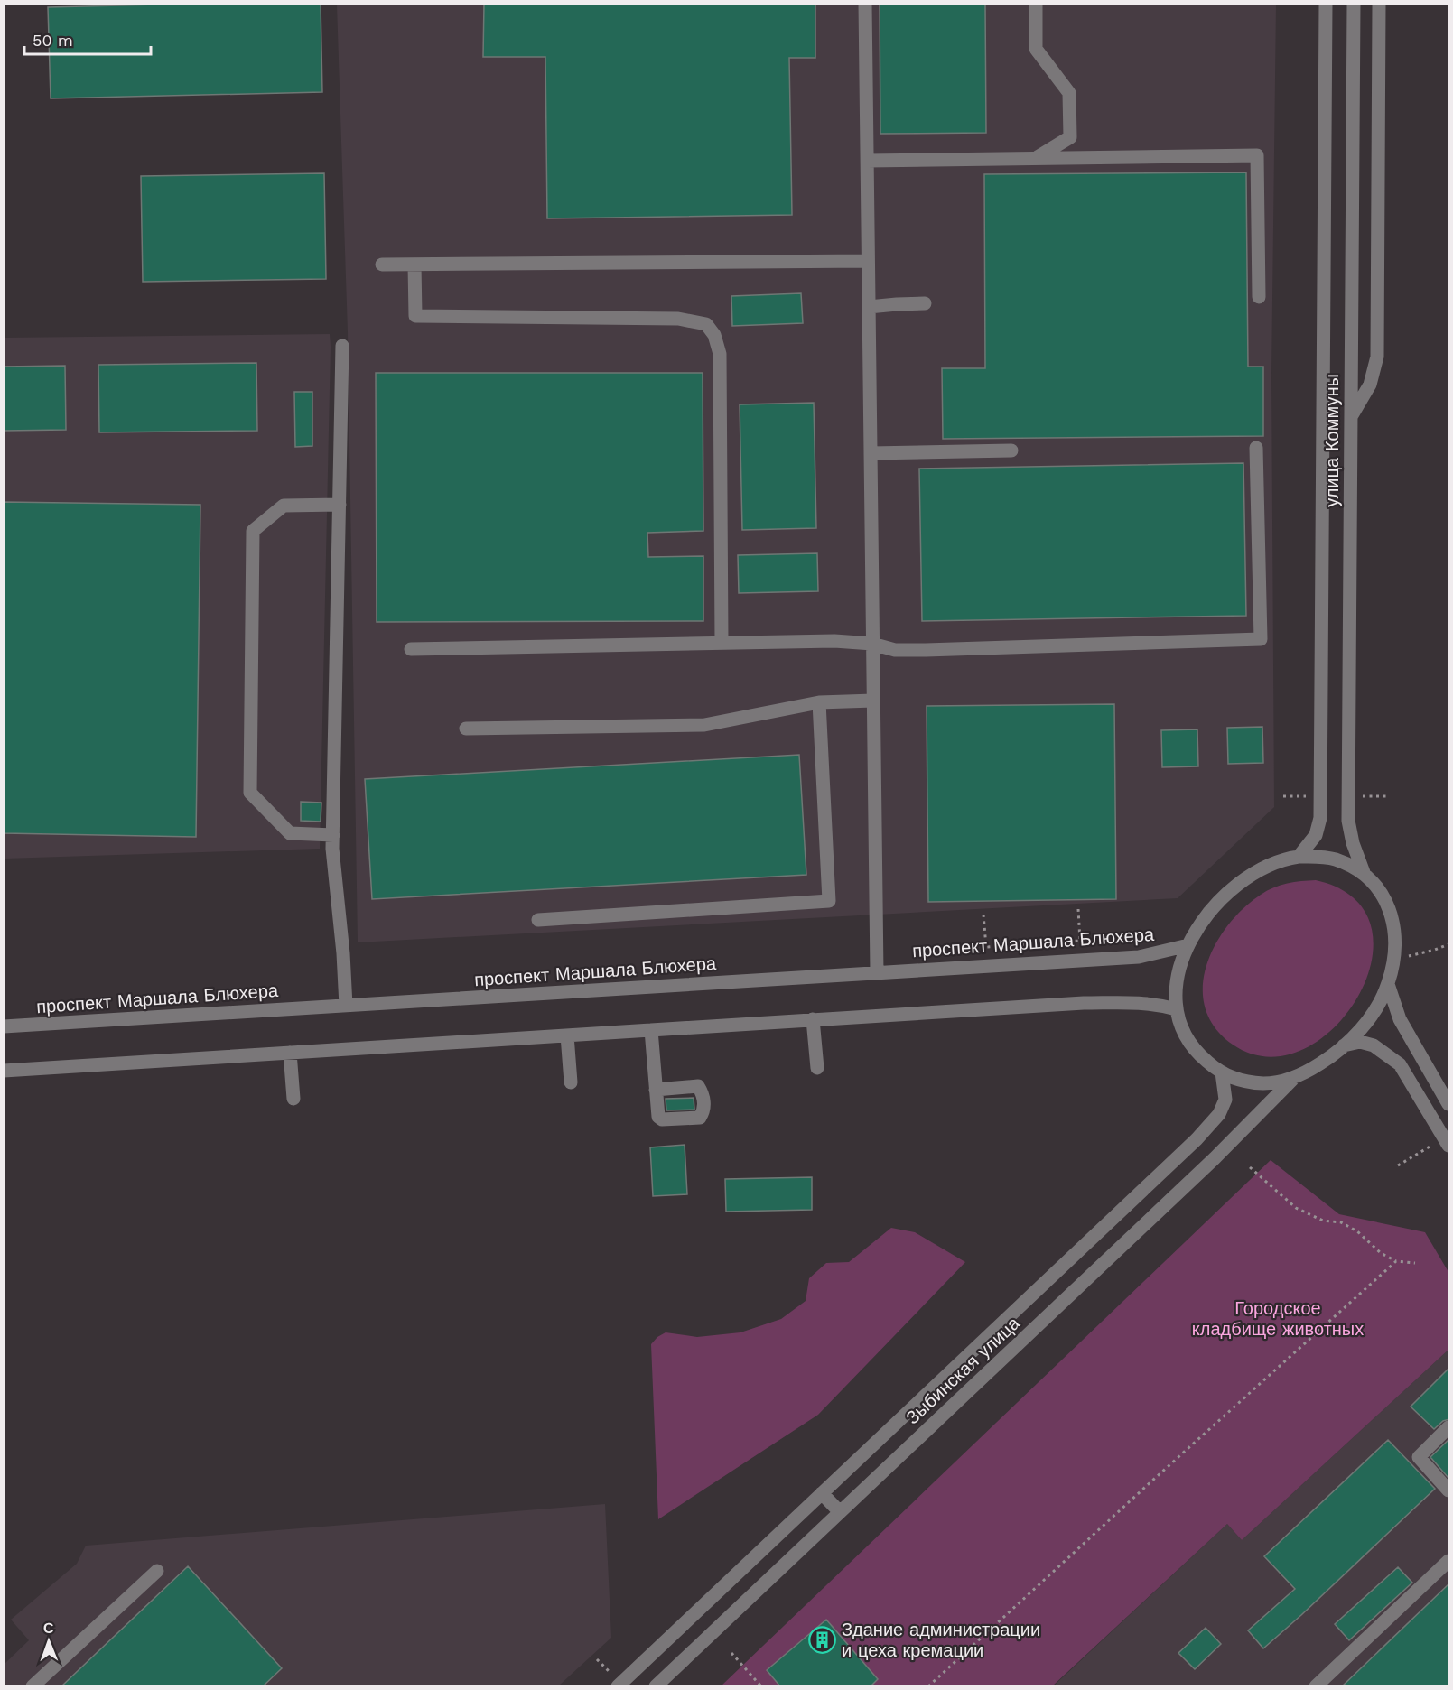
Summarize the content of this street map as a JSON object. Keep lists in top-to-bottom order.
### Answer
{
  "streets": {
    "street": ["улица Коммуны", "проспект Маршала Блюхера", "Зыбинская улица"]
  },
  "parks": ["Городское кладбище животных"],
  "places": {
    "building": ["Здание администрации и цеха кремации"]
  },
  "scale_bar": "50 m",
  "north": "top"
}
